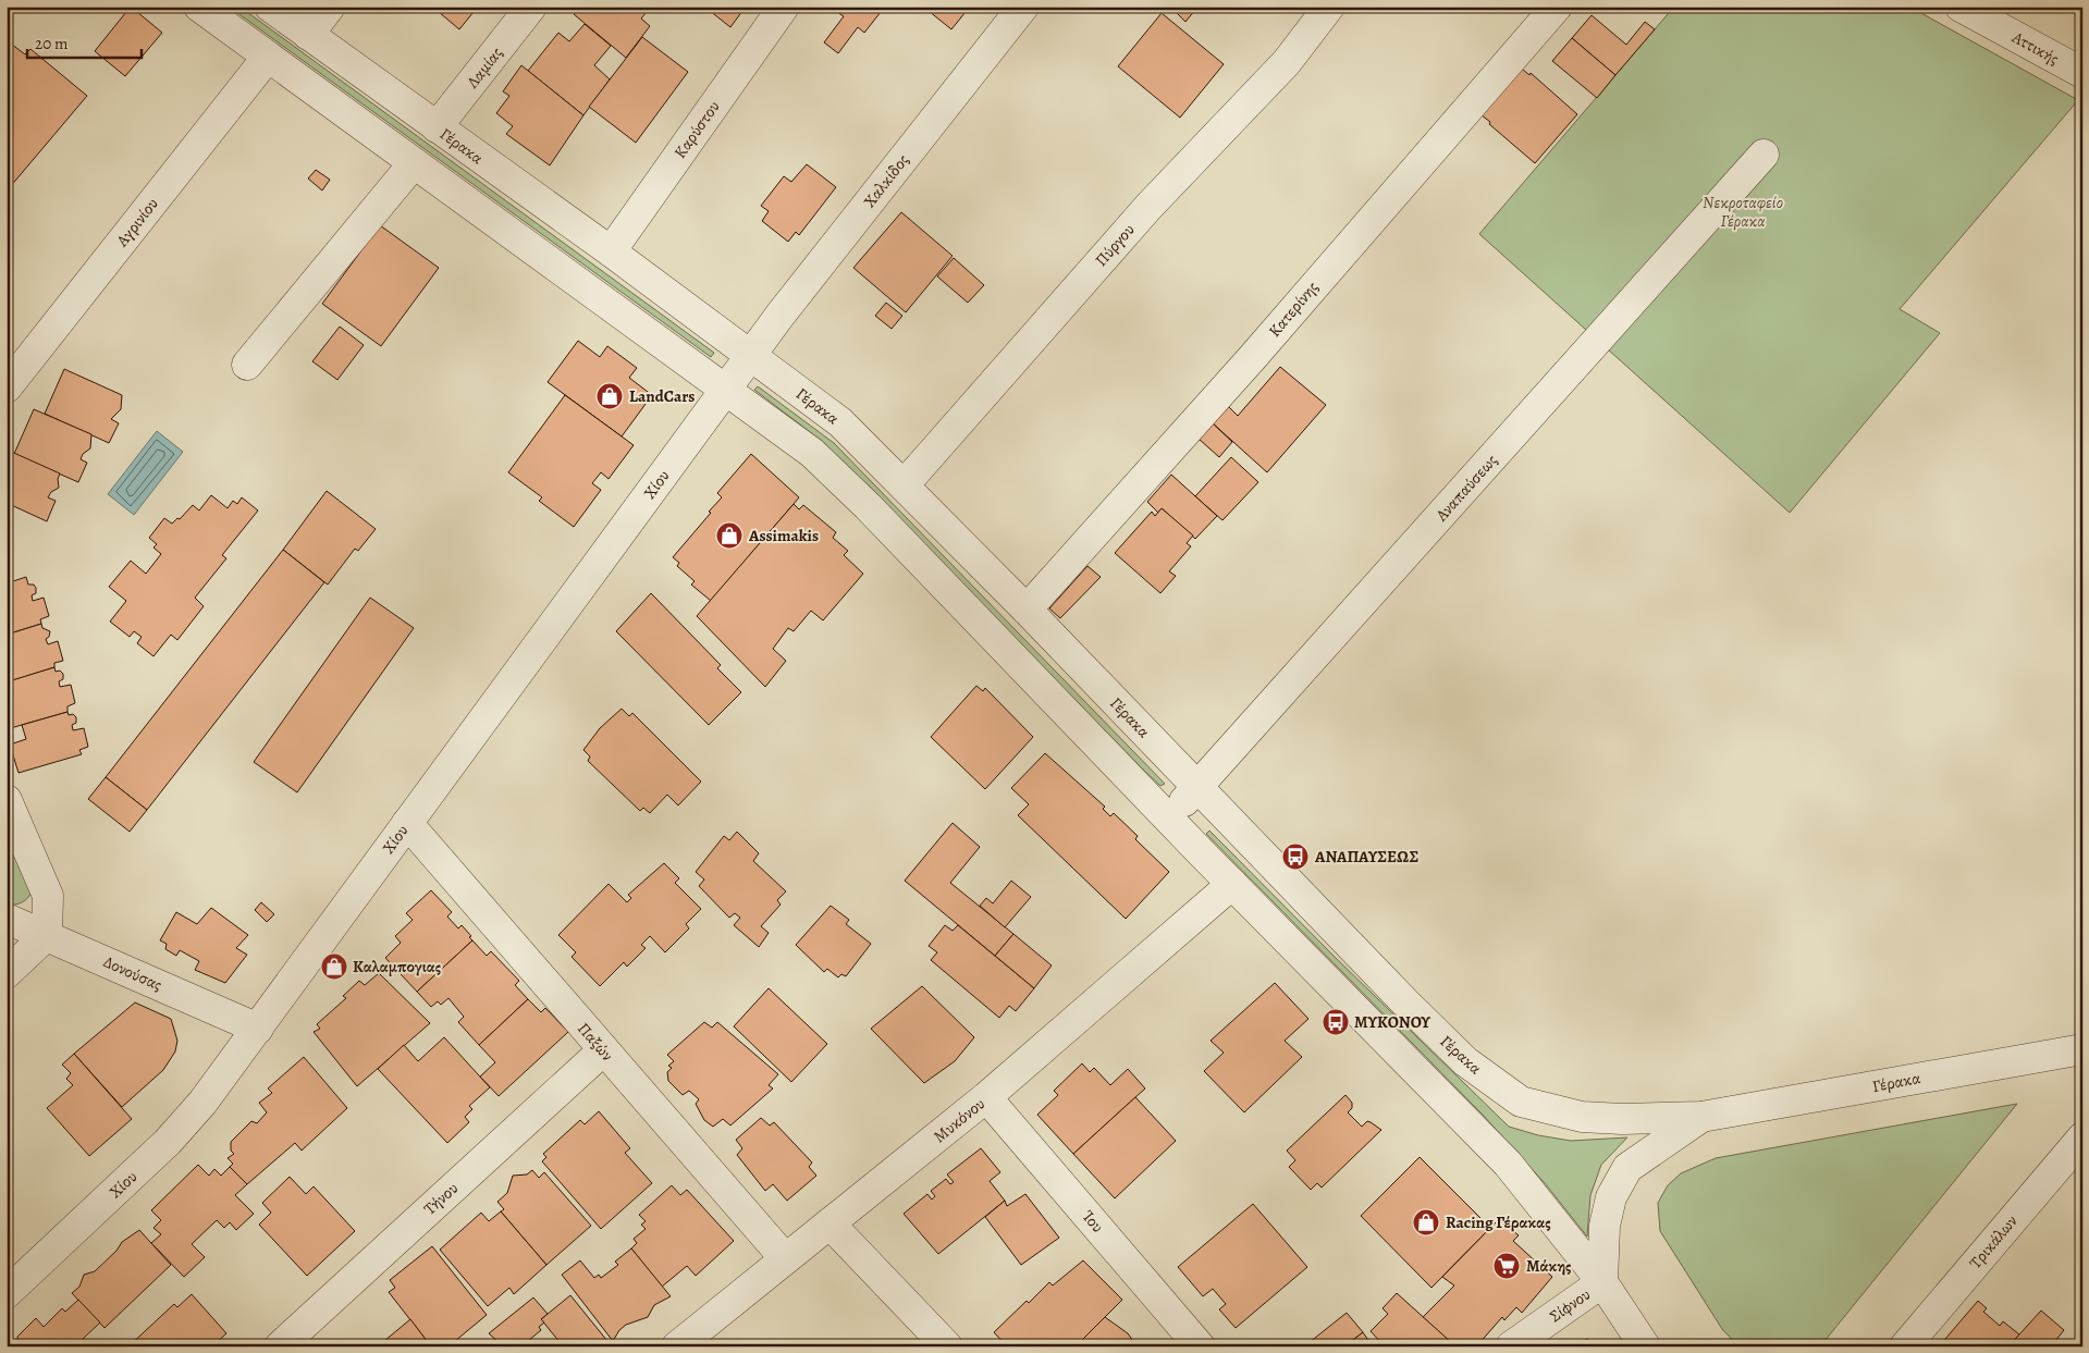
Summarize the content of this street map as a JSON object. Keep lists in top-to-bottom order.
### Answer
{
  "streets": {
    "street": [
      "Αττικής",
      "Λαμίας",
      "Καρύστου",
      "Γέρακα",
      "Χαλκίδος",
      "Αγρινίου",
      "Πύργου",
      "Κατερίνης",
      "Χίου",
      "Αναπαύσεως",
      "Δονούσας",
      "Παξών",
      "Μυκόνου",
      "Τήνου",
      "Ίου",
      "Τρικάλων",
      "Σίφνου"
    ]
  },
  "crossings": [
    ["Λαμίας", "Γέρακα"],
    ["Καρύστου", "Γέρακα"],
    ["Γέρακα", "Χαλκίδος"],
    ["Γέρακα", "Πύργου"],
    ["Γέρακα", "Κατερίνης"],
    ["Γέρακα", "Χίου"],
    ["Γέρακα", "Αναπαύσεως"],
    ["Χαλκίδος", "Χίου"],
    ["Χίου", "Δονούσας"],
    ["Χίου", "Παξών"],
    ["Παξών", "Μυκόνου"],
    ["Παξών", "Τήνου"],
    ["Μυκόνου", "Ίου"]
  ],
  "parks": ["Νεκροταφείο Γέρακα"],
  "places": {
    "shop": [
      "LandCars",
      "Assimakis",
      "Καλαμπογιας",
      "Racing Γέρακας"
    ],
    "bus stop": ["ΑΝΑΠΑΥΣΕΩΣ", "ΜΥΚΟΝΟΥ"],
    "supermarket": ["Μάκης"]
  },
  "scale_bar": "20 m"
}
